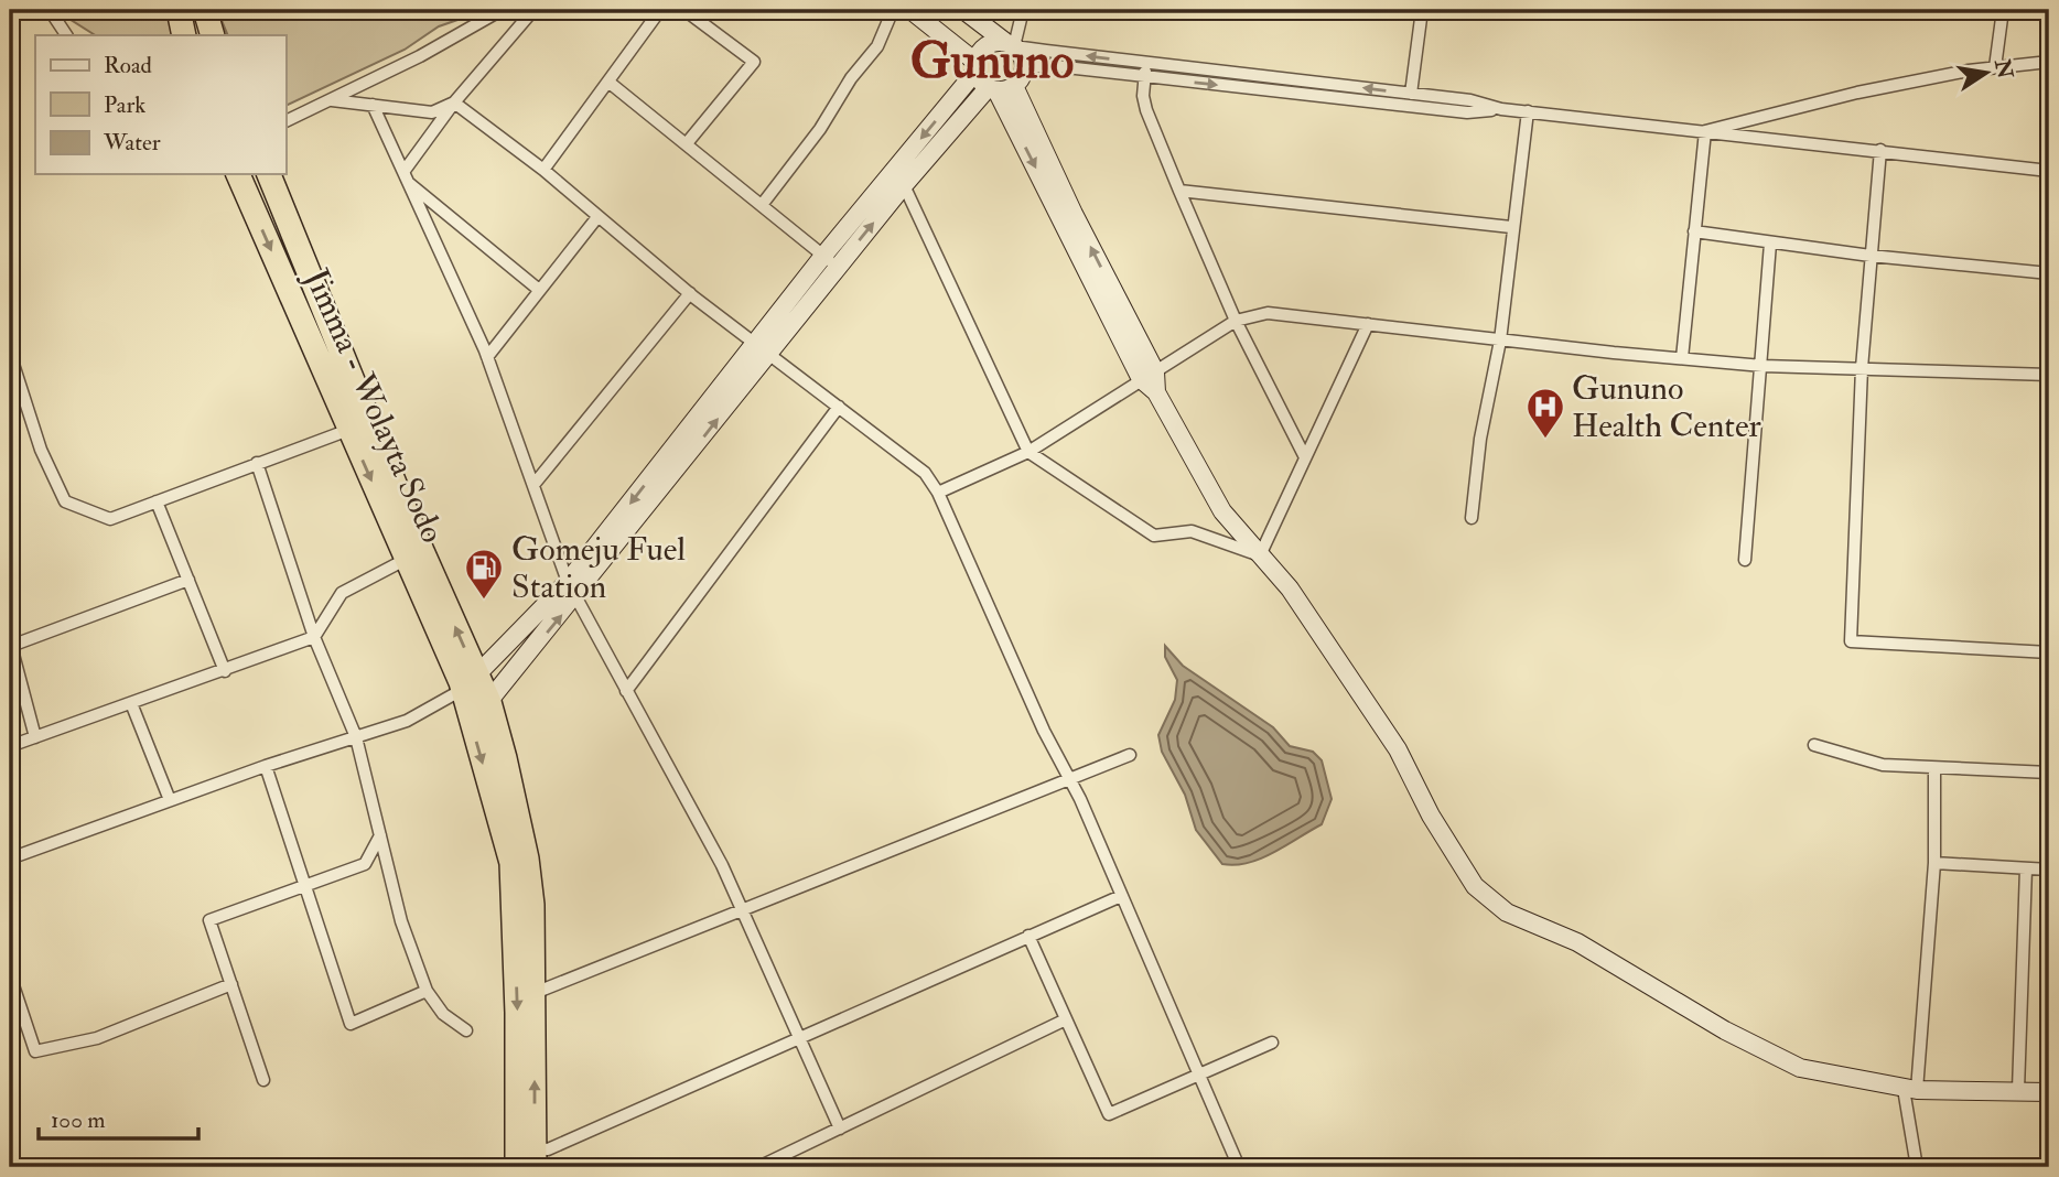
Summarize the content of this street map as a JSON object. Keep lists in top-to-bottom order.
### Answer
{
  "streets": {
    "highway": ["Jimma - Wolayta Sodo"]
  },
  "districts": ["Gununo"],
  "places": {
    "hospital": ["Gununo Health Center"],
    "fuel station": ["Gomeju Fuel Station"]
  },
  "legend": ["Road", "Park", "Water"],
  "scale_bar": "100 m",
  "north": "right"
}
